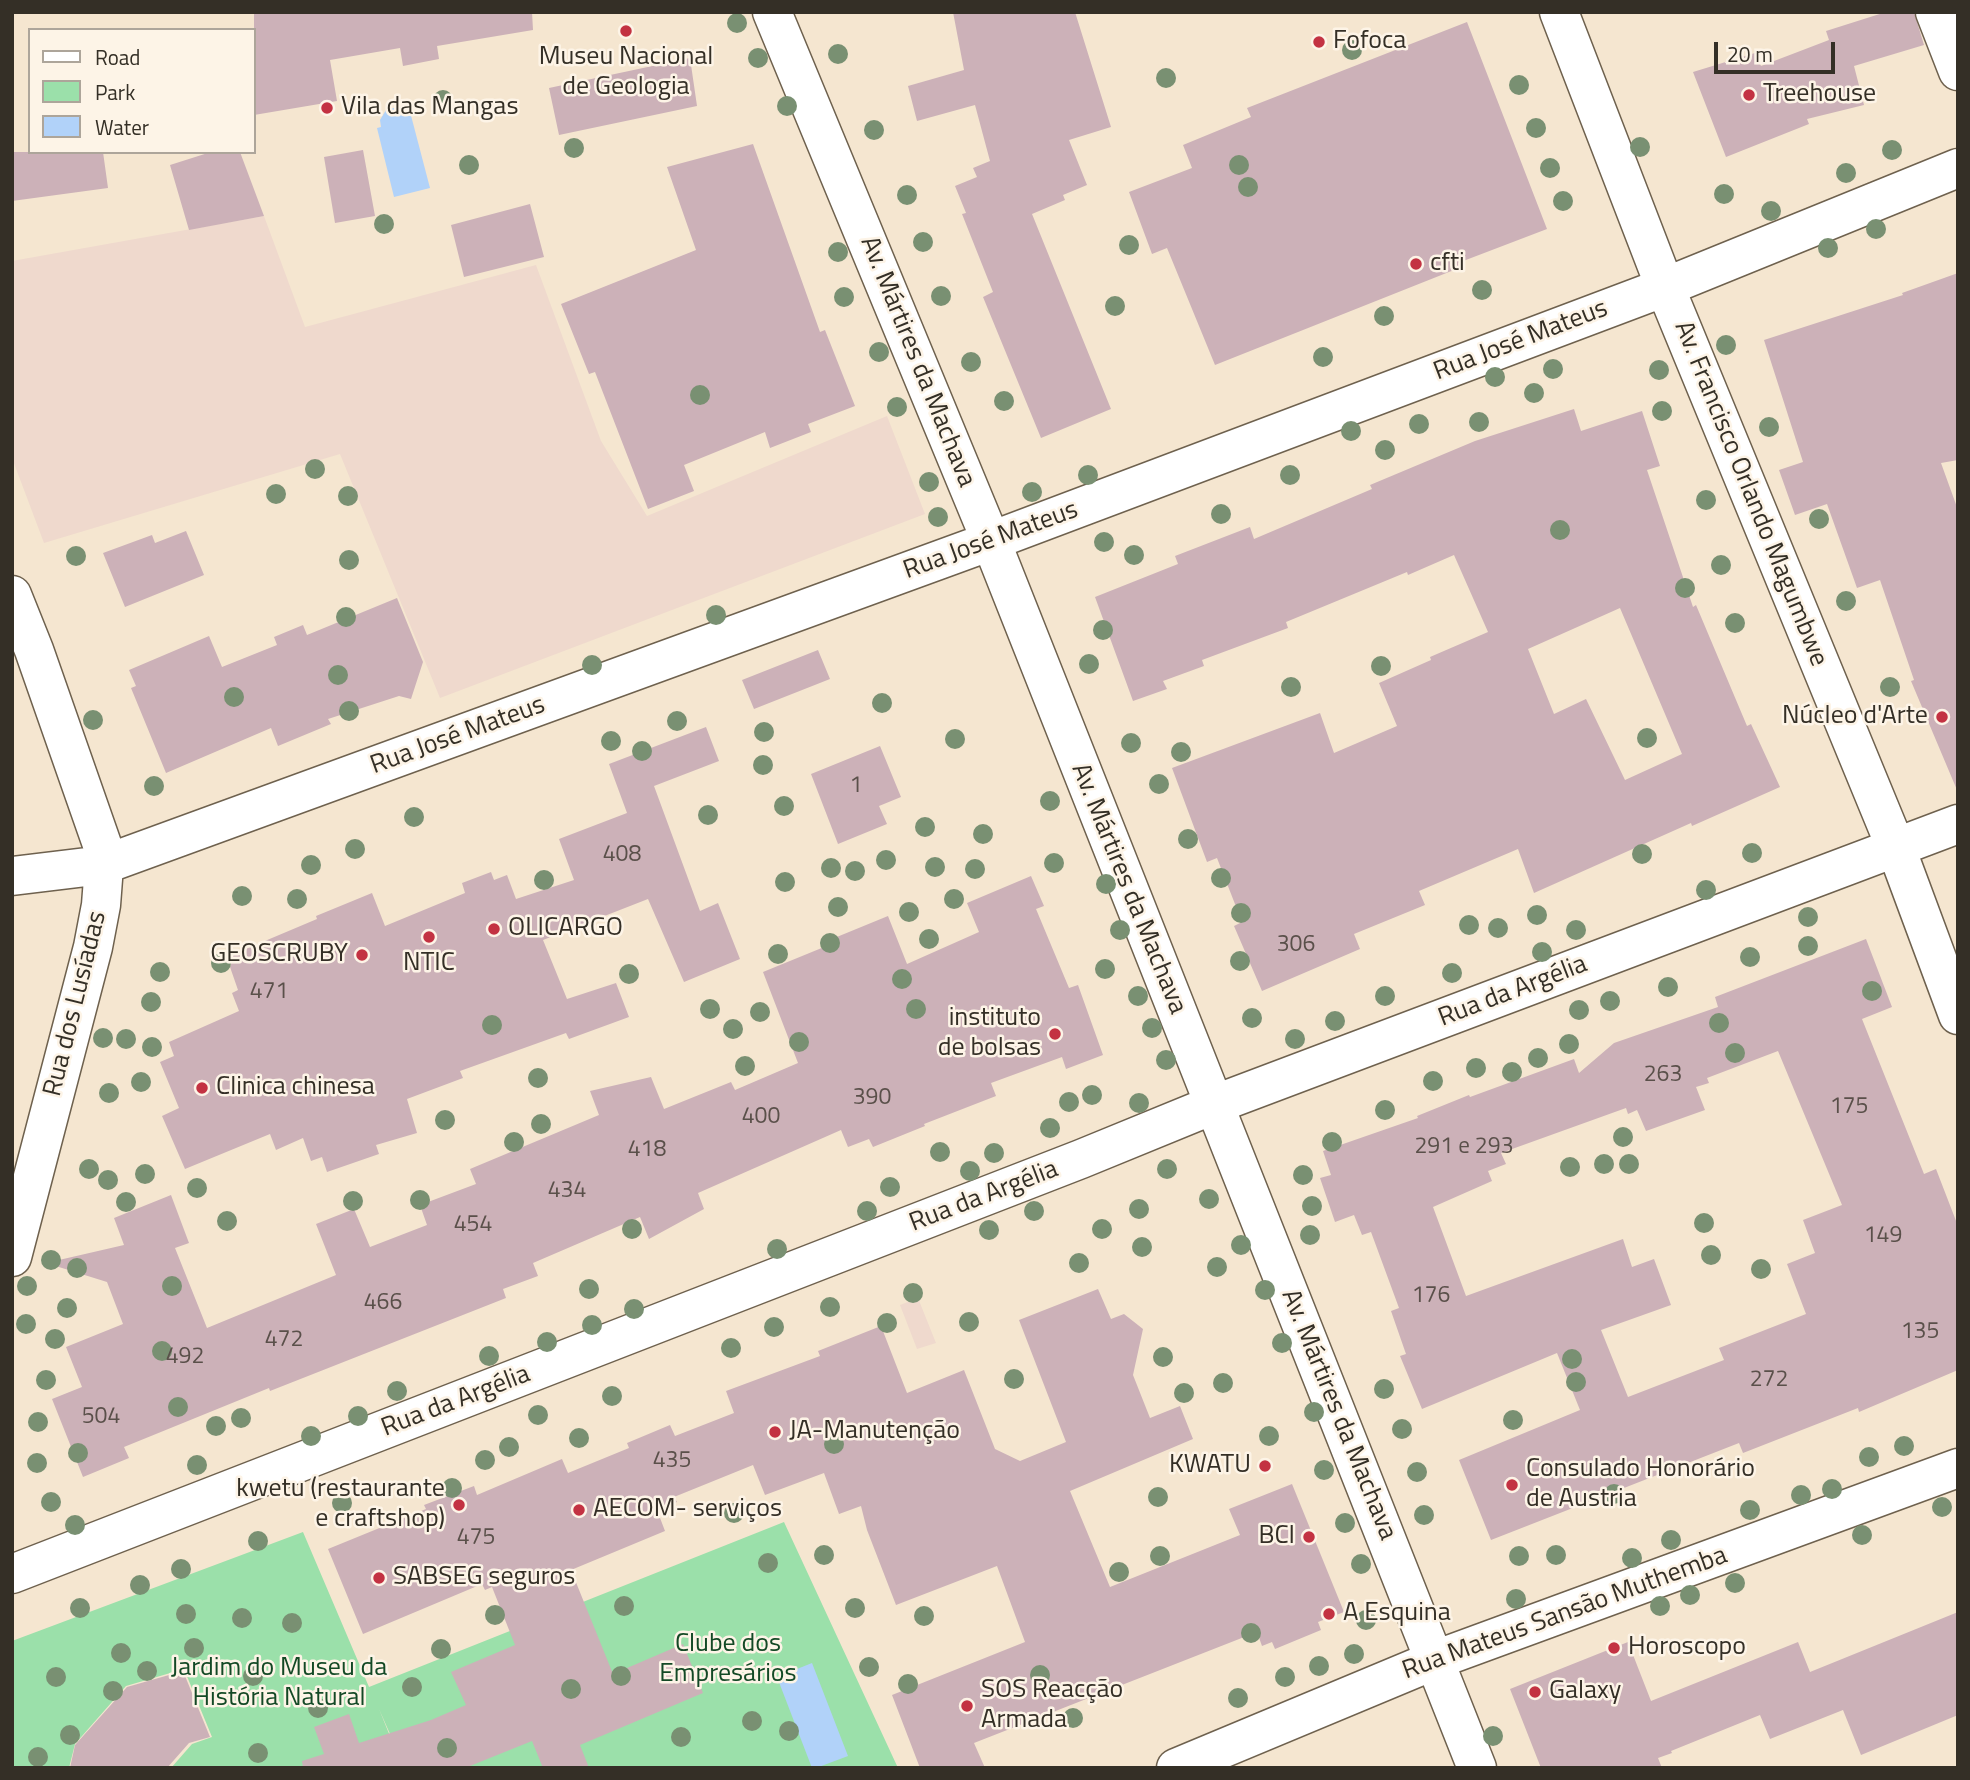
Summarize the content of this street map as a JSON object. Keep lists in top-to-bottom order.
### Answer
{
  "streets": {
    "street": [
      "Rua José Mateus",
      "Av. Mártires da Machava",
      "Av. Francisco Orlando Magumbwe",
      "Rua da Argélia",
      "Rua dos Lusíadas",
      "Rua Mateus Sansão Muthemba"
    ]
  },
  "crossings": [
    ["Rua José Mateus", "Av. Mártires da Machava"],
    ["Rua José Mateus", "Av. Francisco Orlando Magumbwe"],
    ["Rua José Mateus", "Rua dos Lusíadas"],
    ["Av. Mártires da Machava", "Rua da Argélia"],
    ["Av. Mártires da Machava", "Rua Mateus Sansão Muthemba"],
    ["Av. Francisco Orlando Magumbwe", "Rua da Argélia"]
  ],
  "parks": ["Clube dos Empresários", "Jardim do Museu da História Natural"],
  "places": [
    "Museu Nacional de Geologia",
    "Fofoca",
    "Treehouse",
    "Vila das Mangas",
    "cfti",
    "Núcleo d'Arte",
    "OLICARGO",
    "NTIC",
    "GEOSCRUBY",
    "instituto de bolsas",
    "Clinica chinesa",
    "JA-Manutenção",
    "KWATU",
    "Consulado Honorário de Austria",
    "kwetu (restaurante e craftshop)",
    "AECOM- serviços",
    "BCI",
    "SABSEG seguros",
    "A Esquina",
    "Horoscopo",
    "Galaxy",
    "SOS Reacção Armada"
  ],
  "house_numbers": [
    "1",
    "408",
    "306",
    "471",
    "263",
    "390",
    "175",
    "400",
    "291 e 293",
    "418",
    "434",
    "454",
    "149",
    "176",
    "466",
    "135",
    "472",
    "492",
    "272",
    "504",
    "435",
    "475"
  ],
  "legend": ["Road", "Park", "Water"],
  "scale_bar": "20 m"
}
